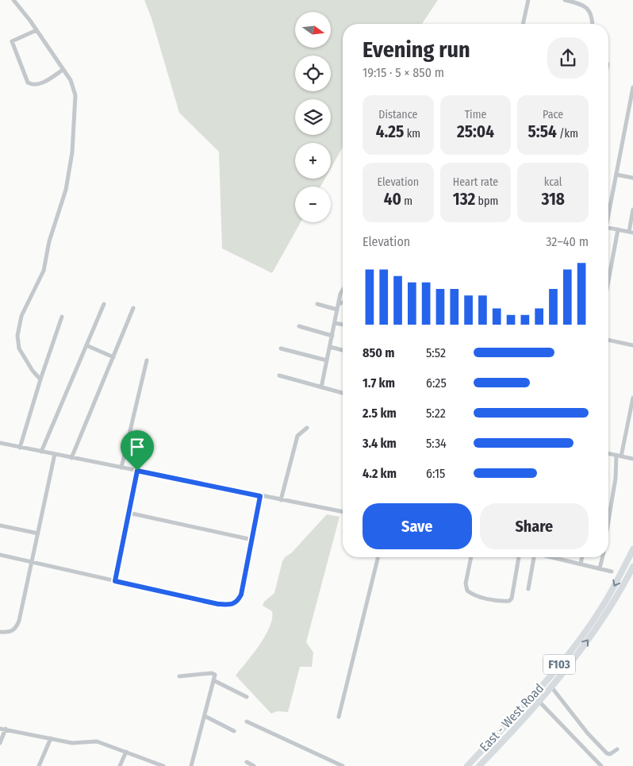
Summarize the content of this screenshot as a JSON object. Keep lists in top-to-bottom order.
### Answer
{
  "streets": {
    "main road": ["F103", "East - West Road"]
  },
  "north": "right",
  "page": {
    "map_buttons": ["+", "−"],
    "heading": ["Evening run", "19:15 · 5 × 850 m"],
    "stats": [
      ["Distance", "4.25 km"],
      ["Time", "25:04"],
      ["Pace", "5:54 /km"],
      ["Elevation", "40 m"],
      ["Heart rate", "132 bpm"],
      ["kcal", "318"]
    ],
    "chart": ["Elevation", "32–40 m"],
    "list": [
      {
        "name": "850 m",
        "note": "5:52"
      },
      {
        "name": "1.7 km",
        "note": "6:25"
      },
      {
        "name": "2.5 km",
        "note": "5:22"
      },
      {
        "name": "3.4 km",
        "note": "5:34"
      },
      {
        "name": "4.2 km",
        "note": "6:15"
      }
    ],
    "buttons": ["Save", "Share"]
  }
}
